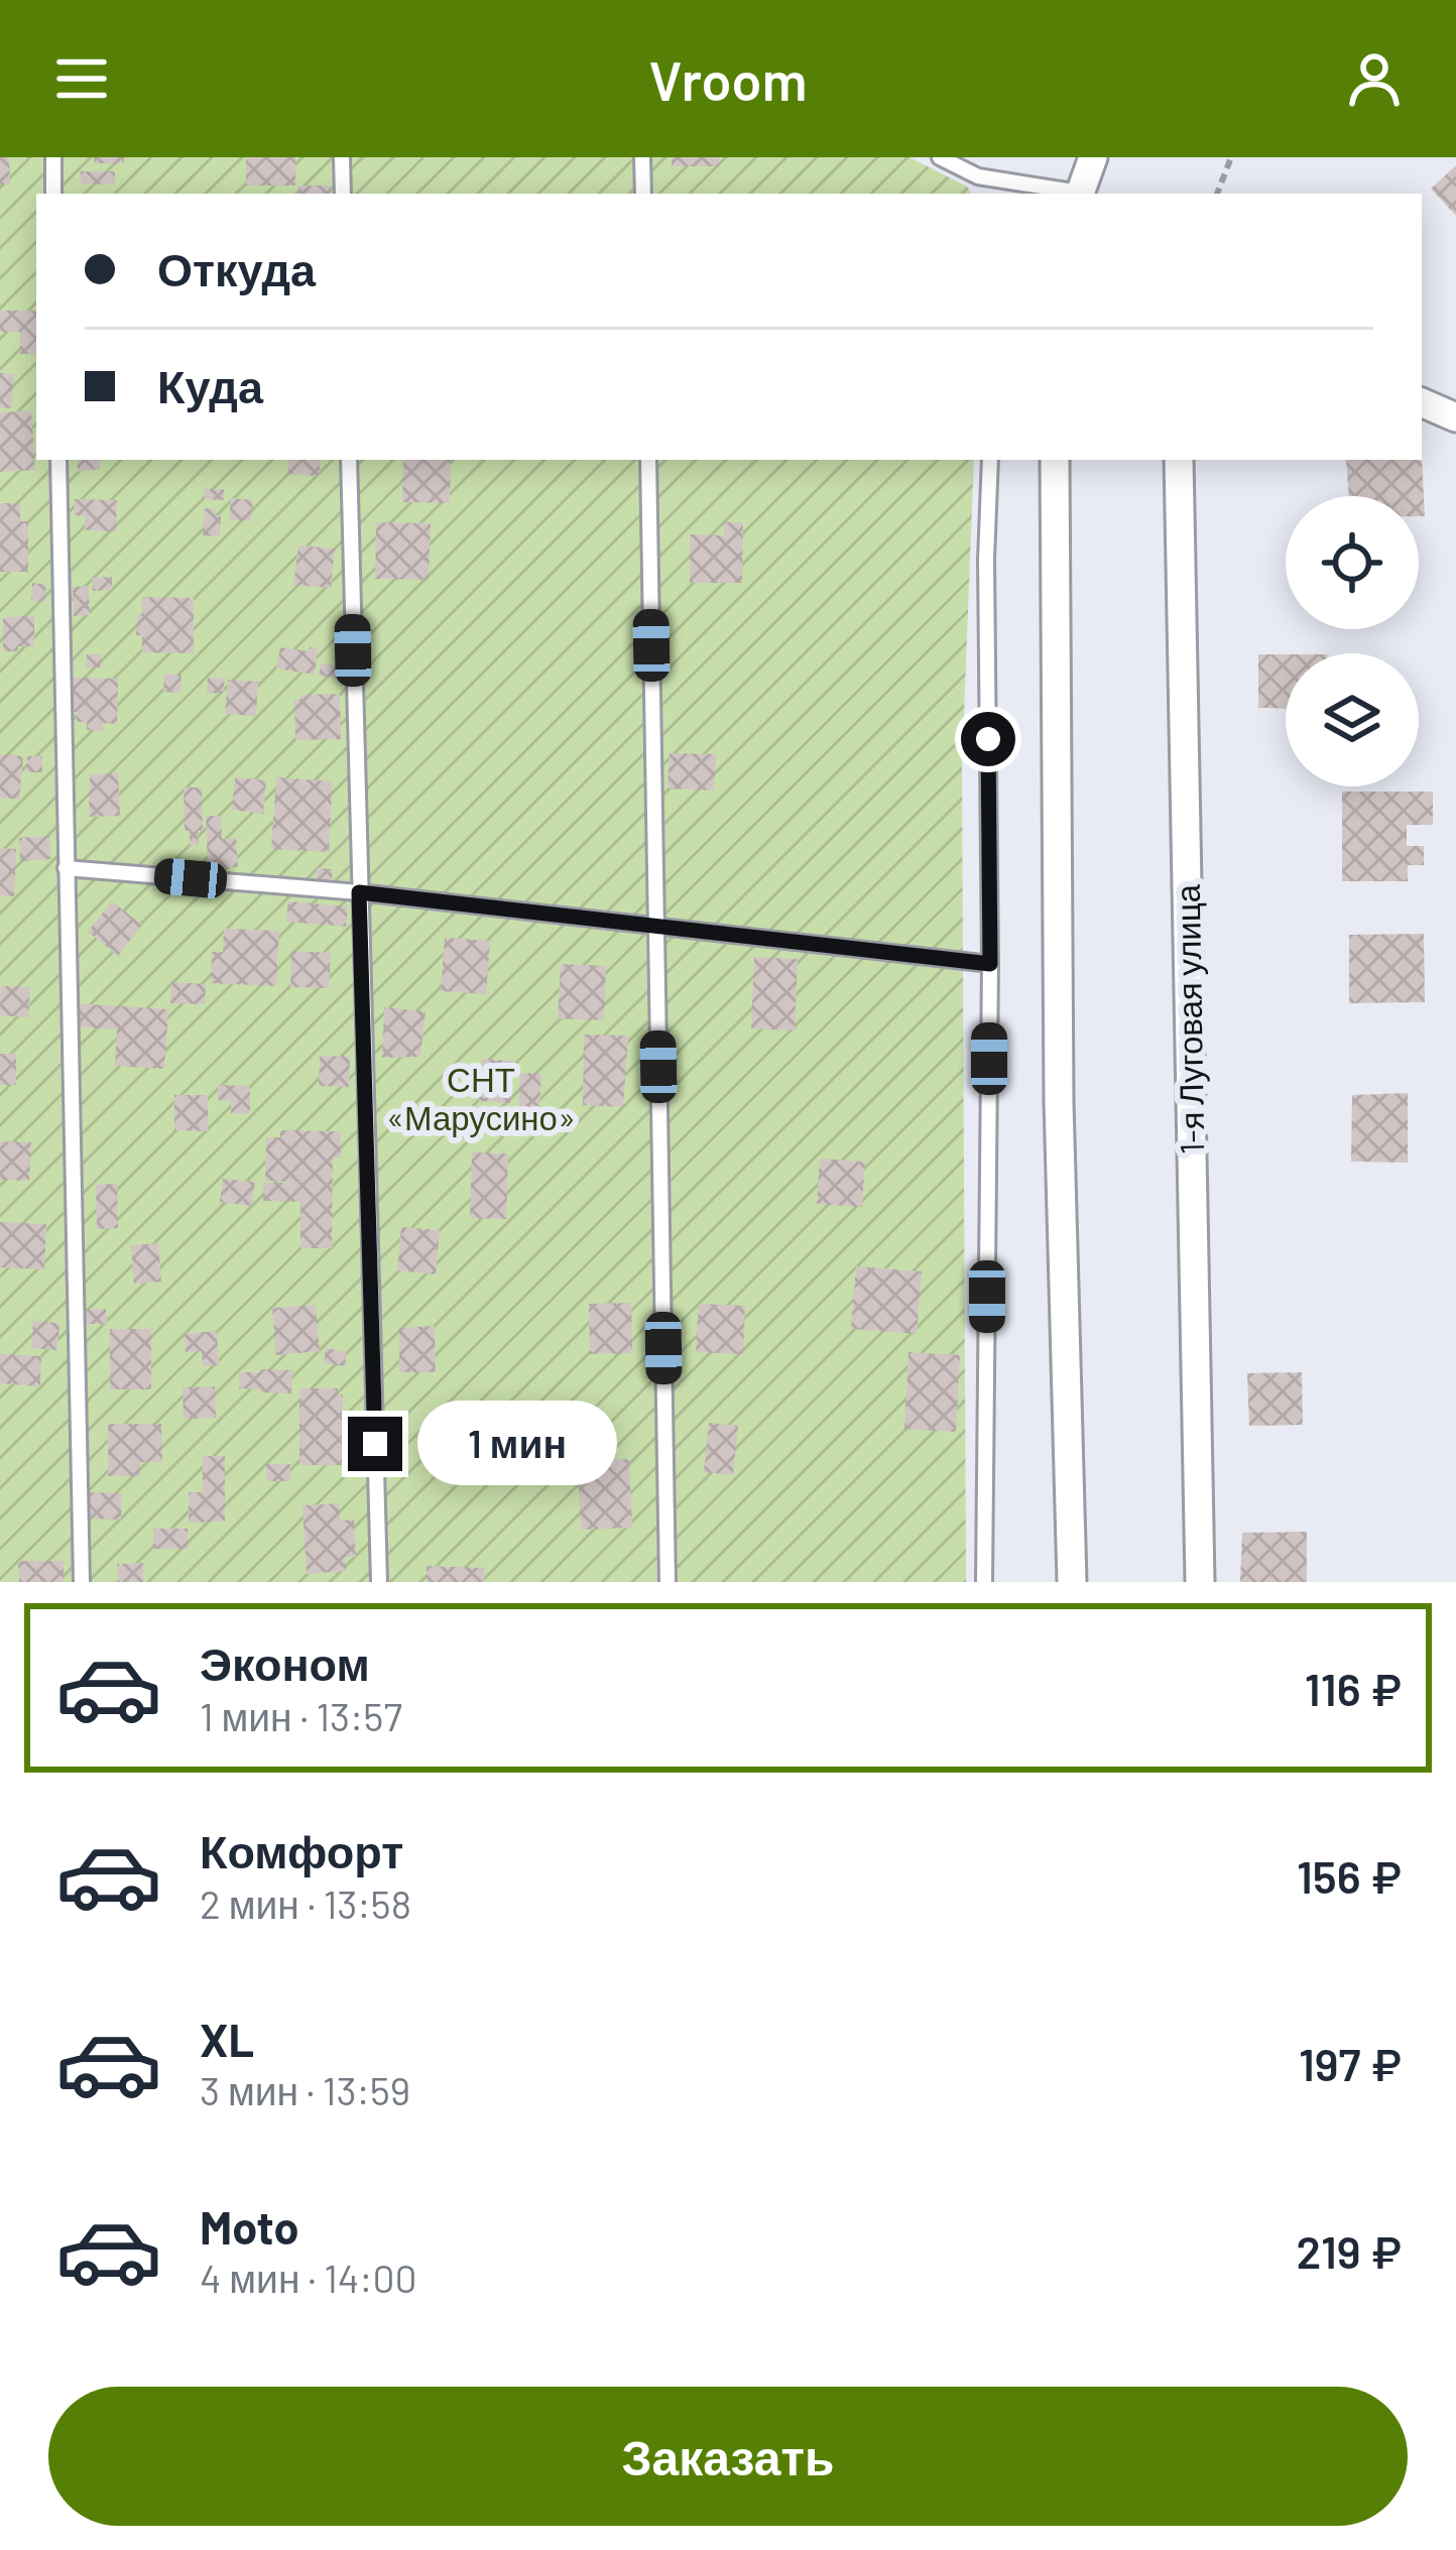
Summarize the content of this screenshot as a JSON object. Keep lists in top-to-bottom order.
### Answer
{
  "streets": {
    "street": ["1-я Луговая улица"]
  },
  "parks": ["СНТ «Марусино»"],
  "page": {
    "header": "Vroom",
    "banner": ["Откуда", "Куда"],
    "bubble": "1 мин",
    "list": [
      {
        "name": "Эконом",
        "note": "1 мин · 13:57",
        "value": "116 ₽"
      },
      {
        "name": "Комфорт",
        "note": "2 мин · 13:58",
        "value": "156 ₽"
      },
      {
        "name": "XL",
        "note": "3 мин · 13:59",
        "value": "197 ₽"
      },
      {
        "name": "Moto",
        "note": "4 мин · 14:00",
        "value": "219 ₽"
      }
    ],
    "buttons": "Заказать"
  }
}
